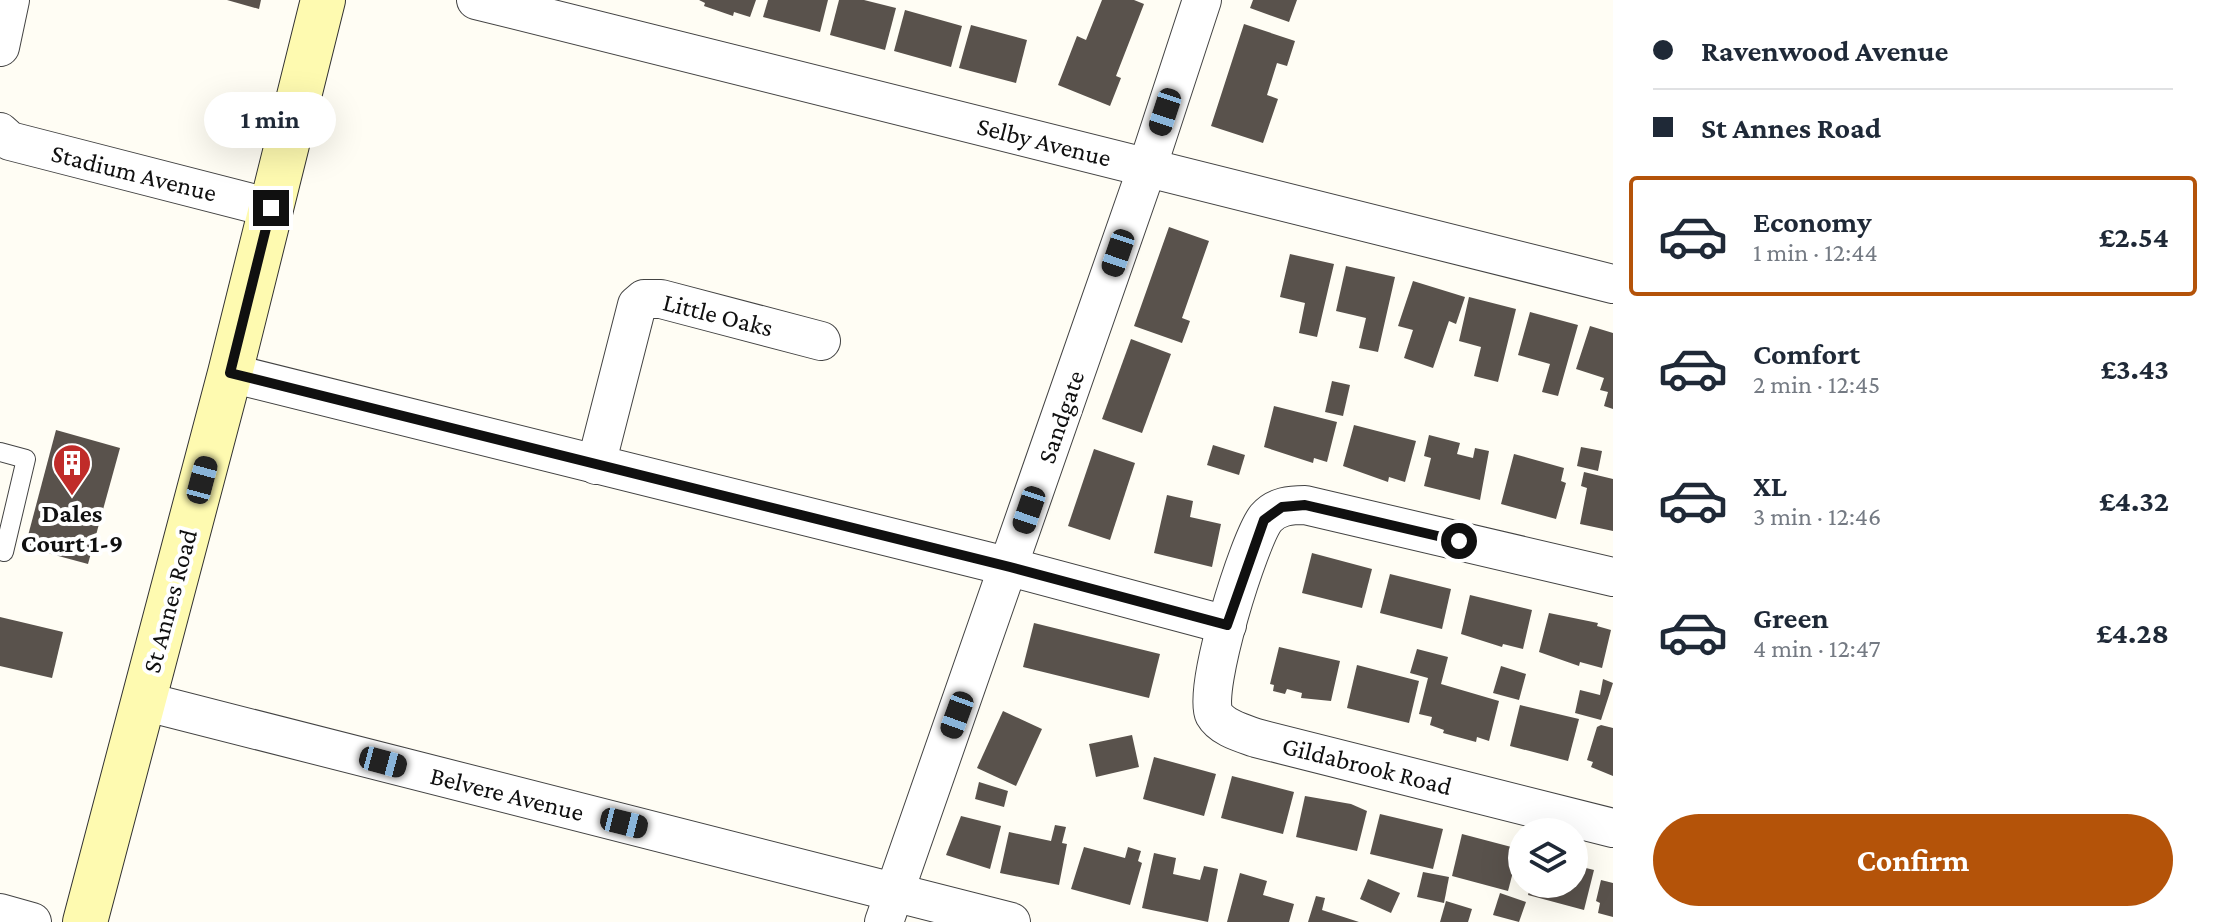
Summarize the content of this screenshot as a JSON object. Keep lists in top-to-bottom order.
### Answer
{
  "streets": {
    "street": [
      "Selby Avenue",
      "Stadium Avenue",
      "Little Oaks",
      "Sandgate",
      "St Annes Road",
      "Gildabrook Road",
      "Belvere Avenue"
    ]
  },
  "crossings": [
    ["Selby Avenue", "Sandgate"],
    ["Stadium Avenue", "St Annes Road"],
    ["Sandgate", "Belvere Avenue"],
    ["St Annes Road", "Belvere Avenue"]
  ],
  "places": {
    "building": ["Dales Court 1-9"]
  },
  "page": {
    "banner": ["Ravenwood Avenue", "St Annes Road"],
    "bubble": "1 min",
    "list": [
      {
        "name": "Economy",
        "note": "1 min · 12:44",
        "value": "£2.54"
      },
      {
        "name": "Comfort",
        "note": "2 min · 12:45",
        "value": "£3.43"
      },
      {
        "name": "XL",
        "note": "3 min · 12:46",
        "value": "£4.32"
      },
      {
        "name": "Green",
        "note": "4 min · 12:47",
        "value": "£4.28"
      }
    ],
    "buttons": "Confirm"
  }
}
